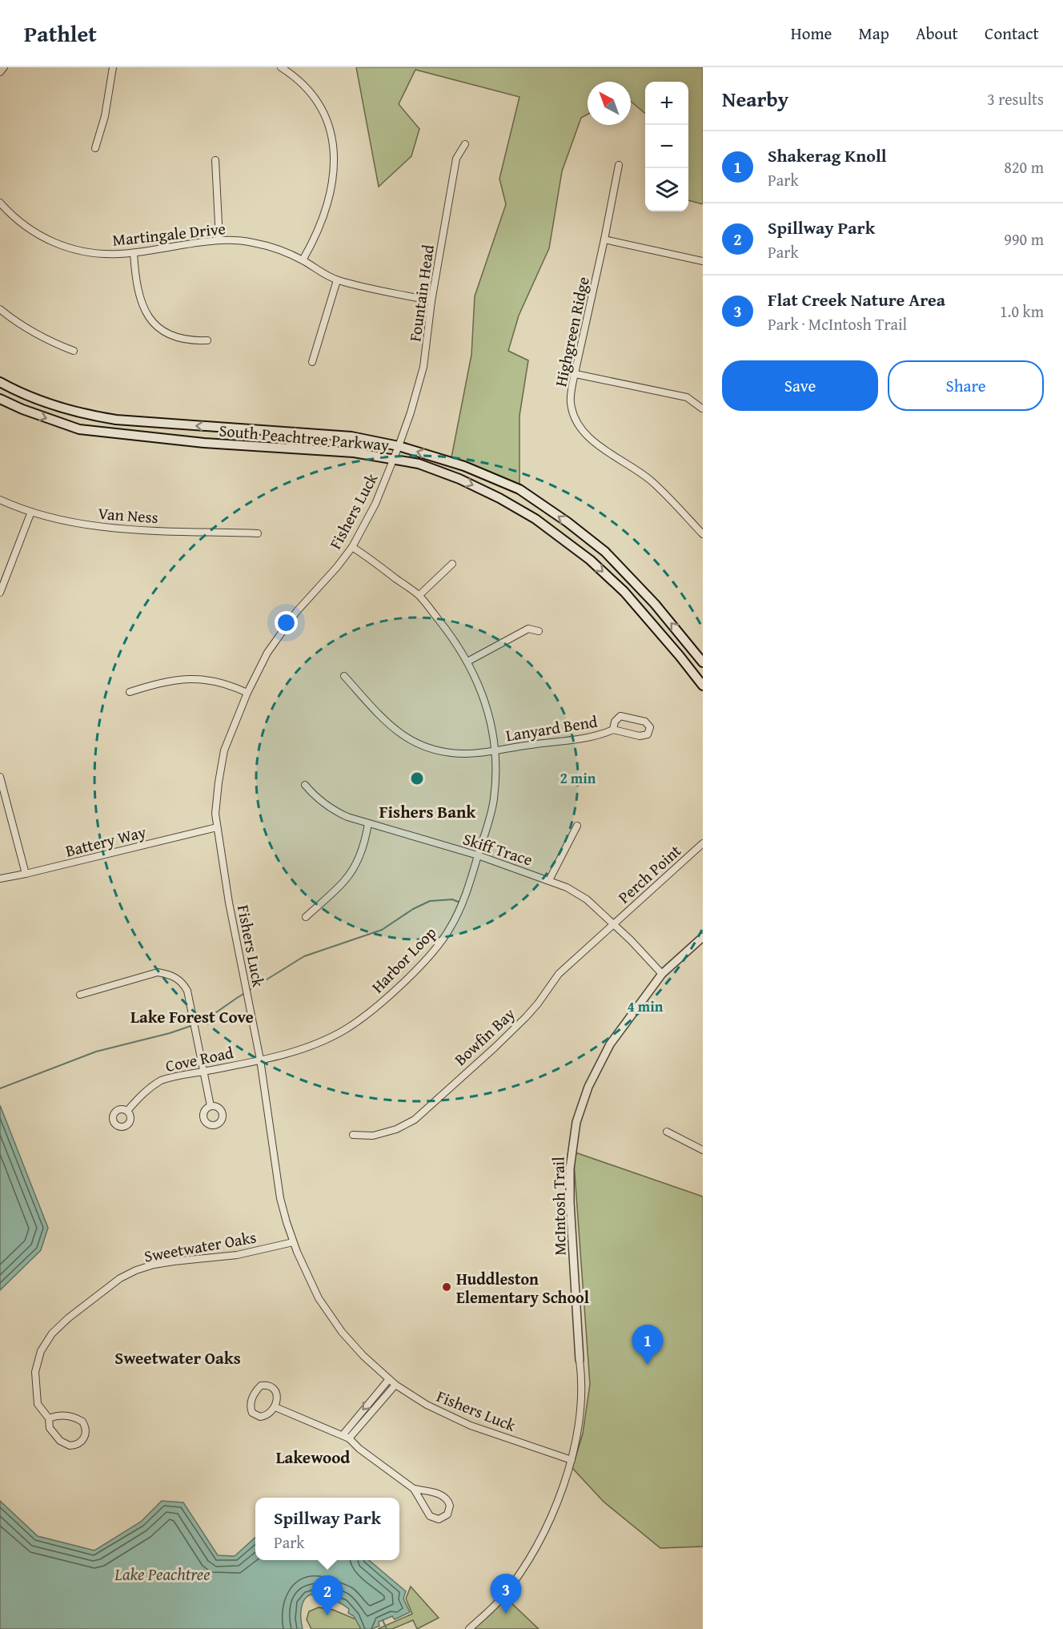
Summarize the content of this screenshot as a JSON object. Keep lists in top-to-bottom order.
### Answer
{
  "streets": {
    "main road": ["South Peachtree Parkway"],
    "street": [
      "Martingale Drive",
      "Fountain Head",
      "Highgreen Ridge",
      "Fishers Luck",
      "Van Ness",
      "Lanyard Bend",
      "Battery Way",
      "Skiff Trace",
      "Perch Point",
      "Harbor Loop",
      "Bowfin Bay",
      "Cove Road",
      "McIntosh Trail",
      "Sweetwater Oaks"
    ]
  },
  "crossings": [
    ["Martingale Drive", "Fountain Head"],
    ["Fountain Head", "South Peachtree Parkway"],
    ["Fountain Head", "Fishers Luck"],
    ["South Peachtree Parkway", "Fishers Luck"],
    ["Fishers Luck", "Battery Way"],
    ["Fishers Luck", "Harbor Loop"],
    ["Fishers Luck", "Cove Road"],
    ["Fishers Luck", "McIntosh Trail"],
    ["Fishers Luck", "Sweetwater Oaks"],
    ["Lanyard Bend", "Harbor Loop"],
    ["Skiff Trace", "Perch Point"],
    ["Skiff Trace", "Harbor Loop"],
    ["Skiff Trace", "Bowfin Bay"],
    ["Skiff Trace", "McIntosh Trail"],
    ["Perch Point", "Bowfin Bay"],
    ["Harbor Loop", "Cove Road"]
  ],
  "districts": [
    "Fishers Bank",
    "Lake Forest Cove",
    "Sweetwater Oaks",
    "Lakewood"
  ],
  "water": ["Lake Peachtree"],
  "places": ["Huddleston Elementary School"],
  "north": "top left",
  "page": {
    "header": "Pathlet",
    "nav": [
      "Home",
      "Map",
      "About",
      "Contact"
    ],
    "heading": ["Nearby", "3 results"],
    "map_buttons": ["+", "−"],
    "list": [
      {
        "mark": "1",
        "name": "Shakerag Knoll",
        "note": "Park",
        "value": "820 m"
      },
      {
        "mark": "2",
        "name": "Spillway Park",
        "note": "Park",
        "value": "990 m"
      },
      {
        "mark": "3",
        "name": "Flat Creek Nature Area",
        "note": "Park · McIntosh Trail",
        "value": "1.0 km"
      }
    ],
    "buttons": ["Save", "Share"],
    "pins": ["1", "3", "2"],
    "popup": ["Spillway Park", "Park"]
  },
  "rings": ["2 min", "4 min"]
}
